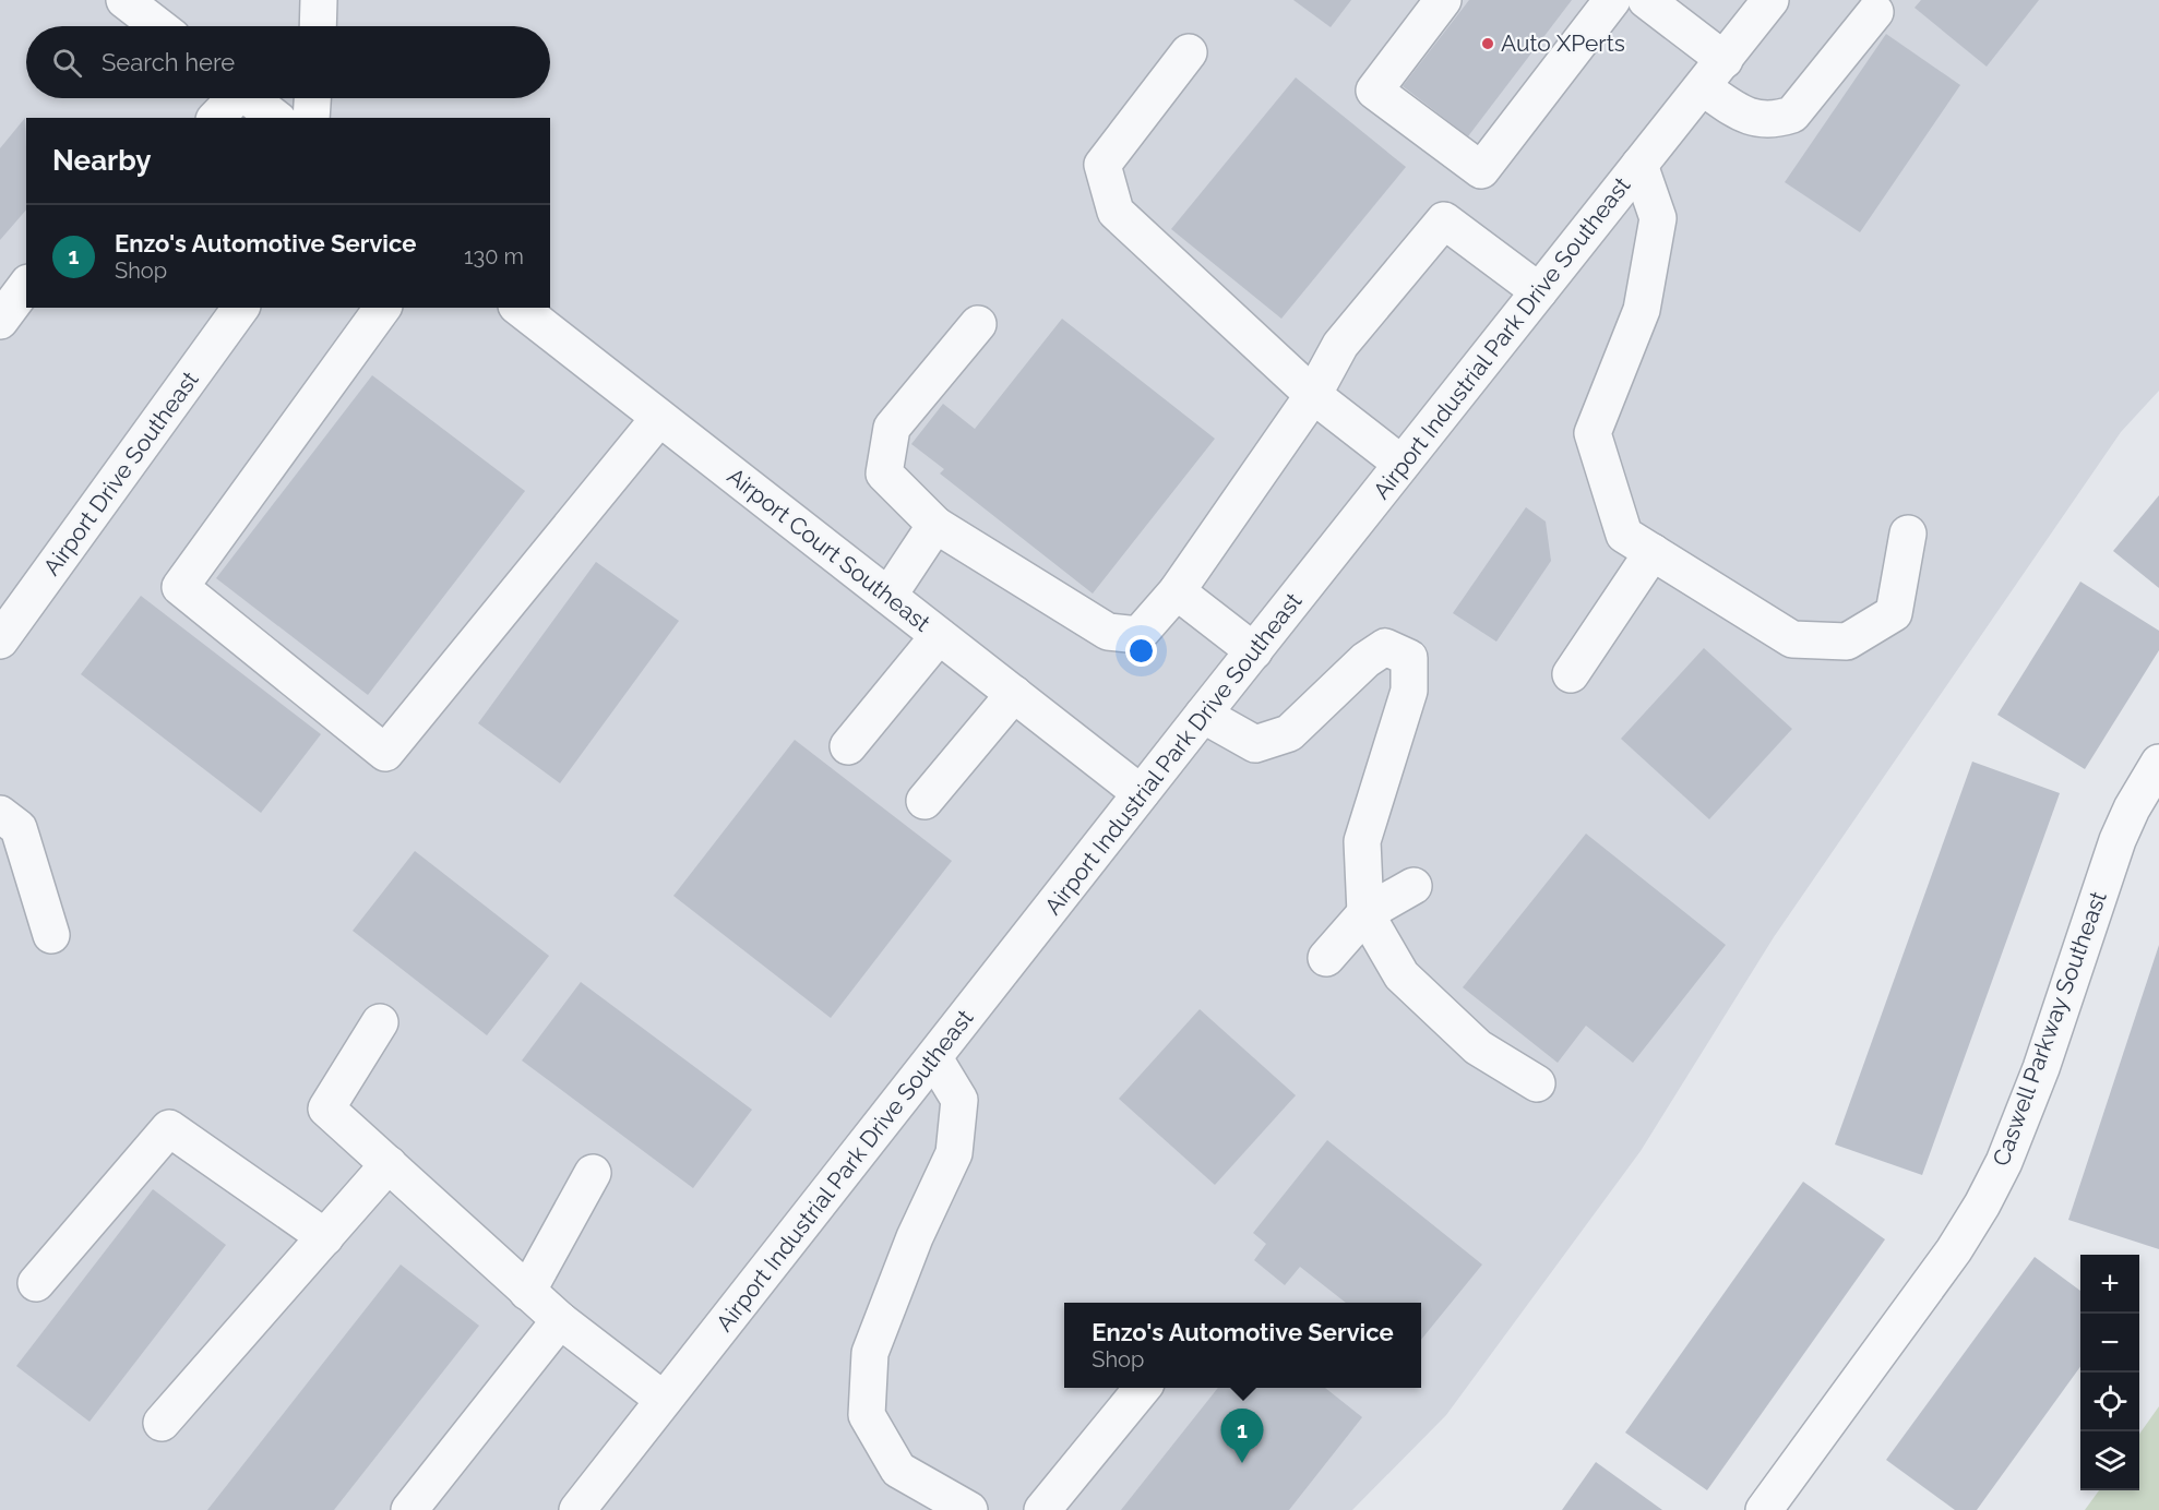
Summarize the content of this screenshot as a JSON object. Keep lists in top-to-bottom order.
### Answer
{
  "streets": {
    "street": [
      "Airport Industrial Park Drive Southeast",
      "Airport Drive Southeast",
      "Airport Court Southeast",
      "Caswell Parkway Southeast"
    ]
  },
  "crossings": [
    ["Airport Industrial Park Drive Southeast", "Airport Court Southeast"]
  ],
  "places": ["Auto XPerts"],
  "page": {
    "search": "Search here",
    "heading": "Nearby",
    "list": [
      {
        "mark": "1",
        "name": "Enzo's Automotive Service",
        "note": "Shop",
        "value": "130 m"
      }
    ],
    "map_buttons": ["+", "−"],
    "popup": ["Enzo's Automotive Service", "Shop"],
    "pins": "1"
  }
}
